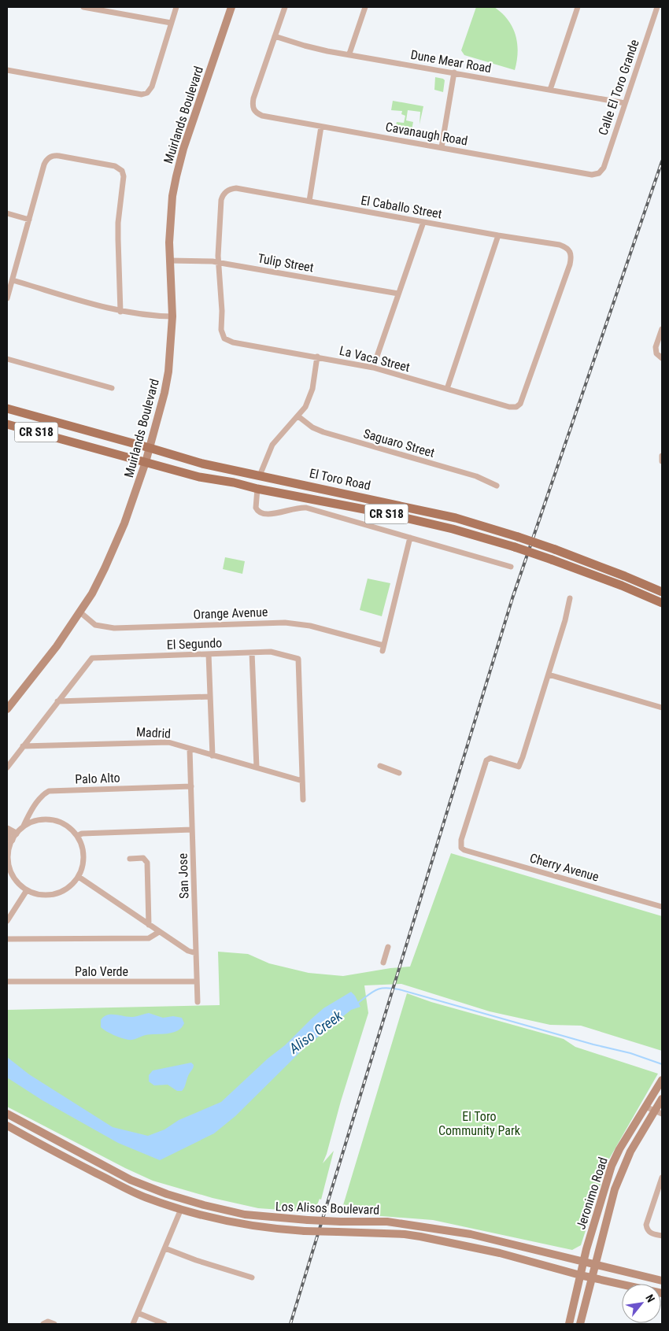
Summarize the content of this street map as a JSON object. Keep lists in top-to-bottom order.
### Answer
{
  "streets": {
    "main road": [
      "Muirlands Boulevard",
      "CR S18",
      "El Toro Road",
      "Jeronimo Road",
      "Los Alisos Boulevard"
    ],
    "street": [
      "Dune Mear Road",
      "Calle El Toro Grande",
      "Cavanaugh Road",
      "El Caballo Street",
      "Tulip Street",
      "La Vaca Street",
      "Saguaro Street",
      "Orange Avenue",
      "El Segundo",
      "Madrid",
      "Palo Alto",
      "Cherry Avenue",
      "San Jose",
      "Palo Verde"
    ]
  },
  "crossings": [
    ["Dune Mear Road", "Calle El Toro Grande"],
    ["Dune Mear Road", "Cavanaugh Road"],
    ["Calle El Toro Grande", "Cavanaugh Road"],
    ["Muirlands Boulevard", "Tulip Street"],
    ["Muirlands Boulevard", "El Toro Road"],
    ["Muirlands Boulevard", "Orange Avenue"],
    ["El Caballo Street", "Tulip Street"],
    ["El Caballo Street", "La Vaca Street"],
    ["Tulip Street", "La Vaca Street"],
    ["El Segundo", "Madrid"],
    ["Madrid", "San Jose"],
    ["Palo Alto", "San Jose"],
    ["San Jose", "Palo Verde"],
    ["Jeronimo Road", "Los Alisos Boulevard"]
  ],
  "water": ["Aliso Creek"],
  "parks": ["El Toro Community Park"],
  "north": "top right"
}
